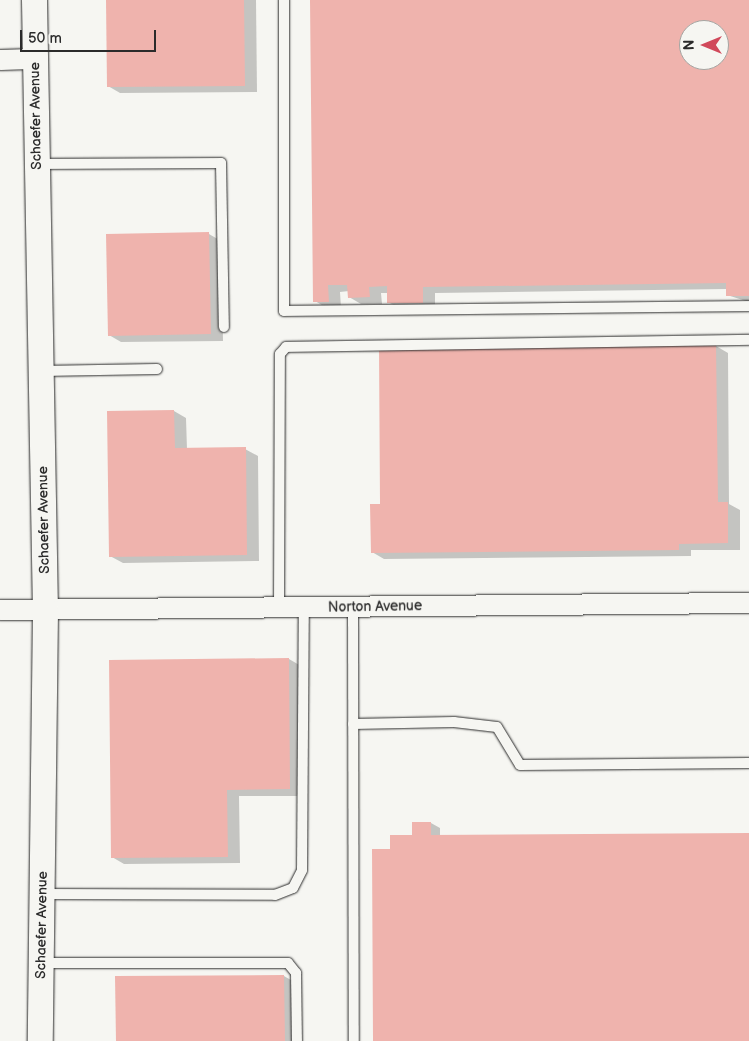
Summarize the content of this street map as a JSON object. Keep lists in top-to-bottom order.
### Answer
{
  "streets": {
    "street": ["Schaefer Avenue", "Norton Avenue"]
  },
  "crossings": [
    ["Schaefer Avenue", "Norton Avenue"]
  ],
  "scale_bar": "50 m",
  "north": "left"
}
